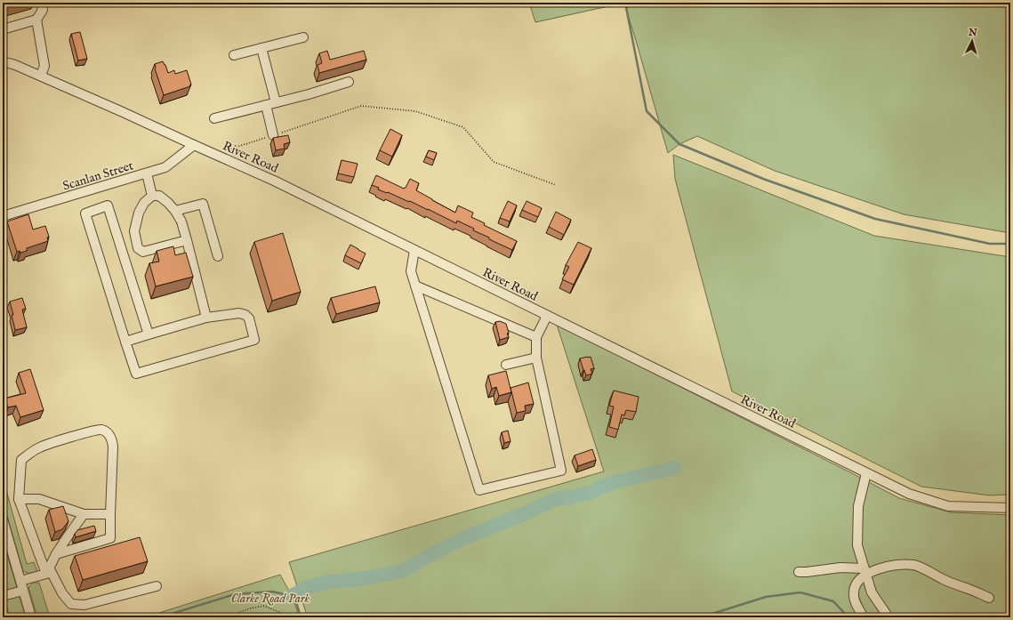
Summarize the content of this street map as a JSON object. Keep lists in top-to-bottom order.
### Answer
{
  "streets": {
    "street": ["River Road", "Scanlan Street"]
  },
  "crossings": [
    ["River Road", "Scanlan Street"]
  ],
  "parks": ["Clarke Road Park"],
  "north": "top"
}
